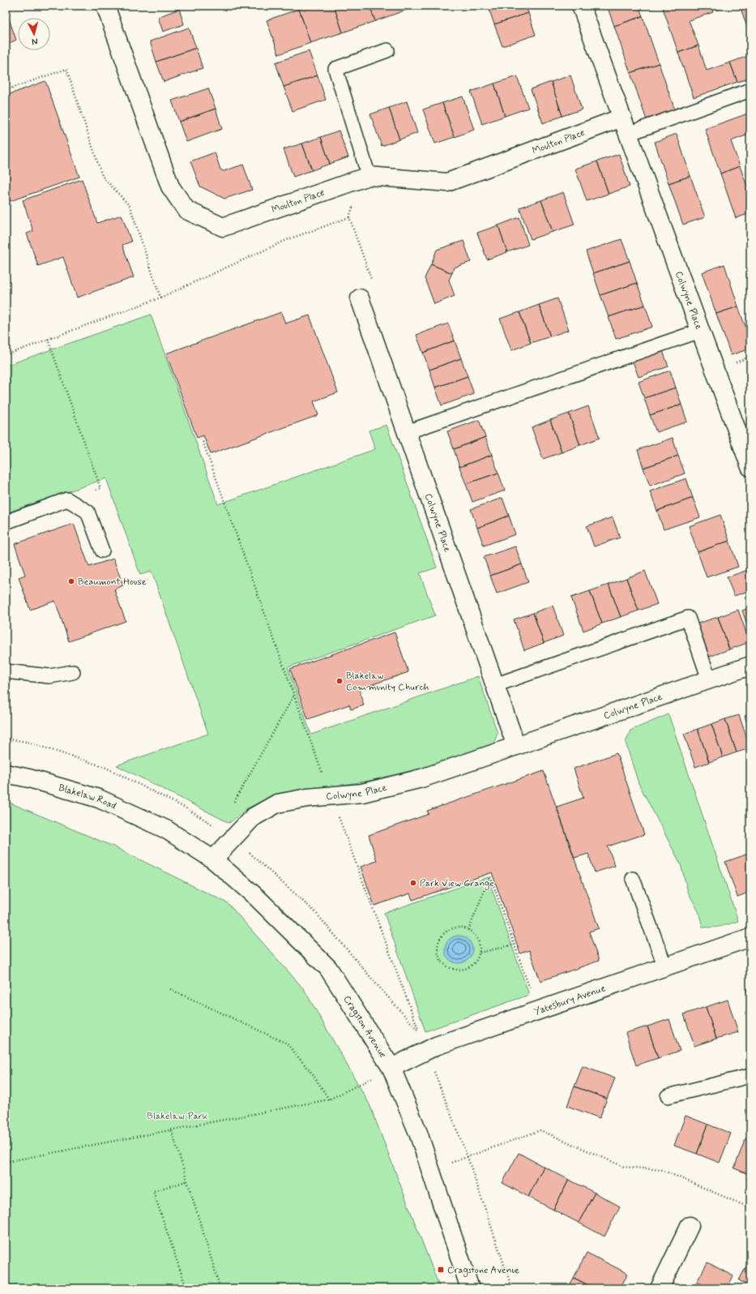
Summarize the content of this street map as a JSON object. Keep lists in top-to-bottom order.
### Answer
{
  "streets": {
    "street": [
      "Moulton Place",
      "Colwyne Place",
      "Blakelaw Road",
      "Yatesbury Avenue",
      "Cragston Avenue"
    ]
  },
  "crossings": [
    ["Colwyne Place", "Cragston Avenue"],
    ["Blakelaw Road", "Cragston Avenue"],
    ["Yatesbury Avenue", "Cragston Avenue"]
  ],
  "parks": ["Blakelaw Park"],
  "places": {
    "other": ["Beaumont House", "Blakelaw Community Church", "Park View Grange"],
    "transit": ["Cragstone Avenue"]
  },
  "north": "bottom"
}
